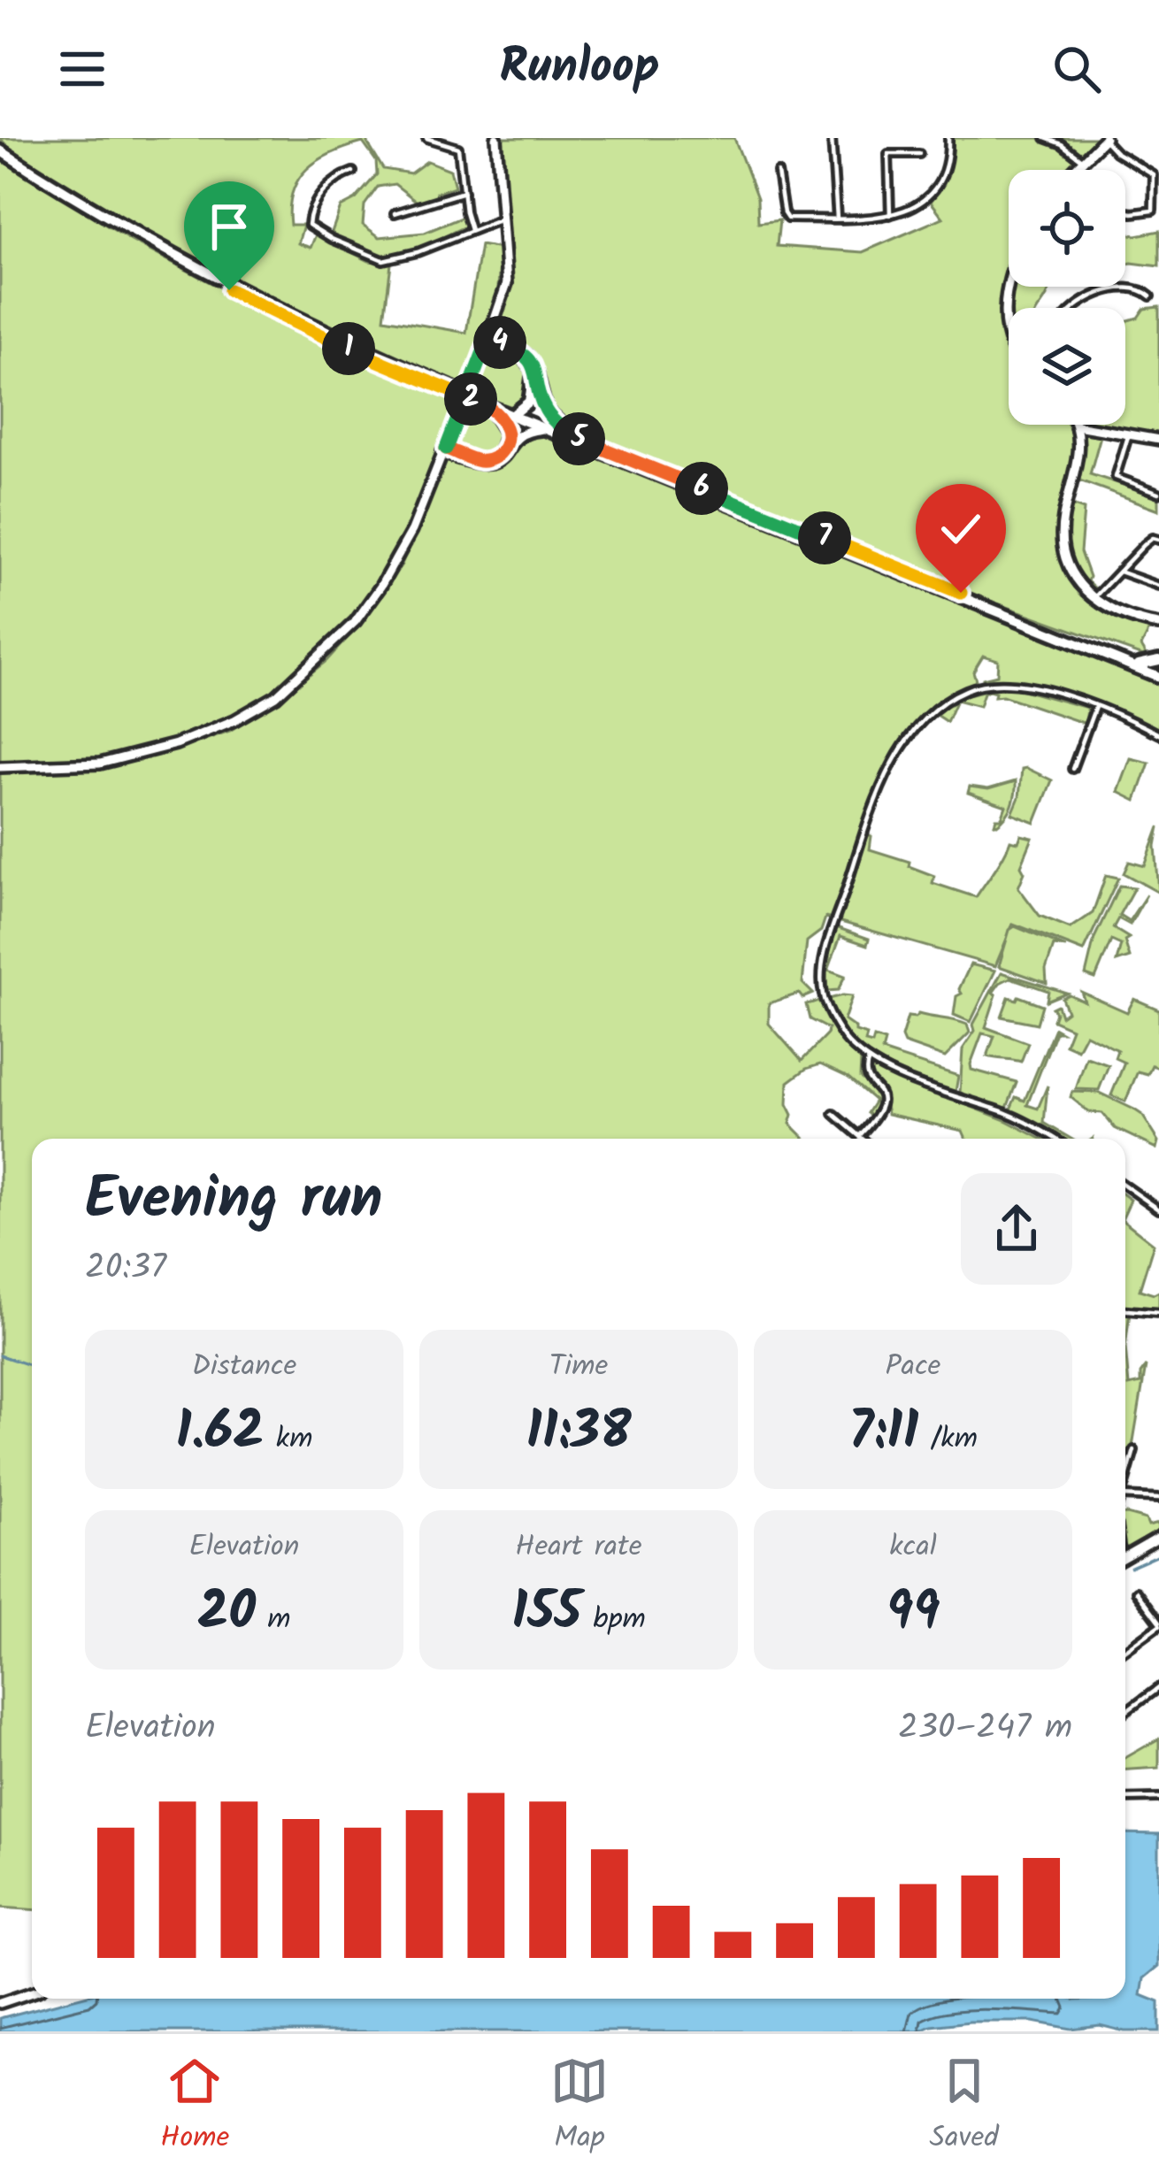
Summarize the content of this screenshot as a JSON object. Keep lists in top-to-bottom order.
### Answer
{
  "page": {
    "header": "Runloop",
    "pins": [
      "4",
      "1",
      "2",
      "5",
      "6",
      "7"
    ],
    "heading": ["Evening run", "20:37"],
    "stats": [
      ["Distance", "1.62 km"],
      ["Time", "11:38"],
      ["Pace", "7:11 /km"],
      ["Elevation", "20 m"],
      ["Heart rate", "155 bpm"],
      ["kcal", "99"]
    ],
    "chart": ["Elevation", "230–247 m"],
    "tabs": ["Home", "Map", "Saved"]
  }
}
